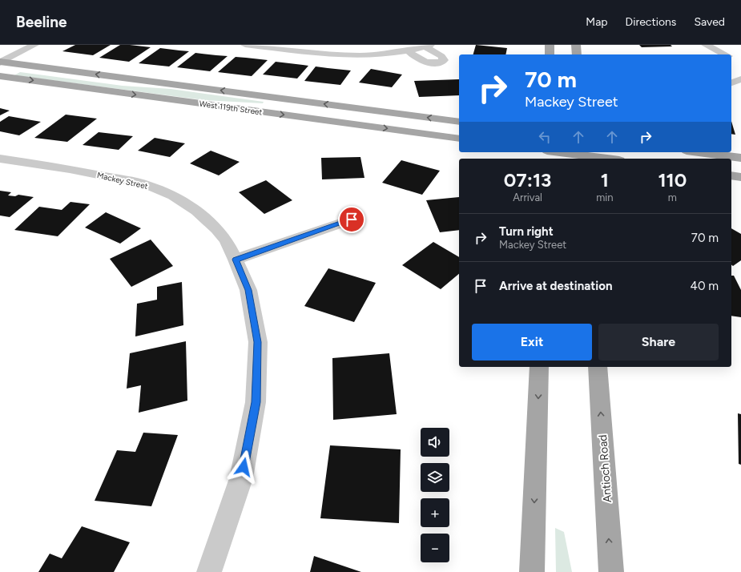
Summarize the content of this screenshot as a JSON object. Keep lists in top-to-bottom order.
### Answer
{
  "streets": {
    "main road": ["West 119th Street", "Antioch Road"],
    "street": ["Mackey Street"]
  },
  "page": {
    "header": "Beeline",
    "nav": ["Map", "Directions", "Saved"],
    "turn": ["70 m", "Mackey Street"],
    "eta": [
      "07:13",
      "Arrival",
      "1",
      "min",
      "110",
      "m"
    ],
    "list": [
      {
        "name": "Turn right",
        "note": "Mackey Street",
        "value": "70 m"
      },
      {
        "name": "Arrive at destination",
        "value": "40 m"
      }
    ],
    "buttons": ["Exit", "Share"],
    "map_buttons": ["+", "−"]
  }
}
